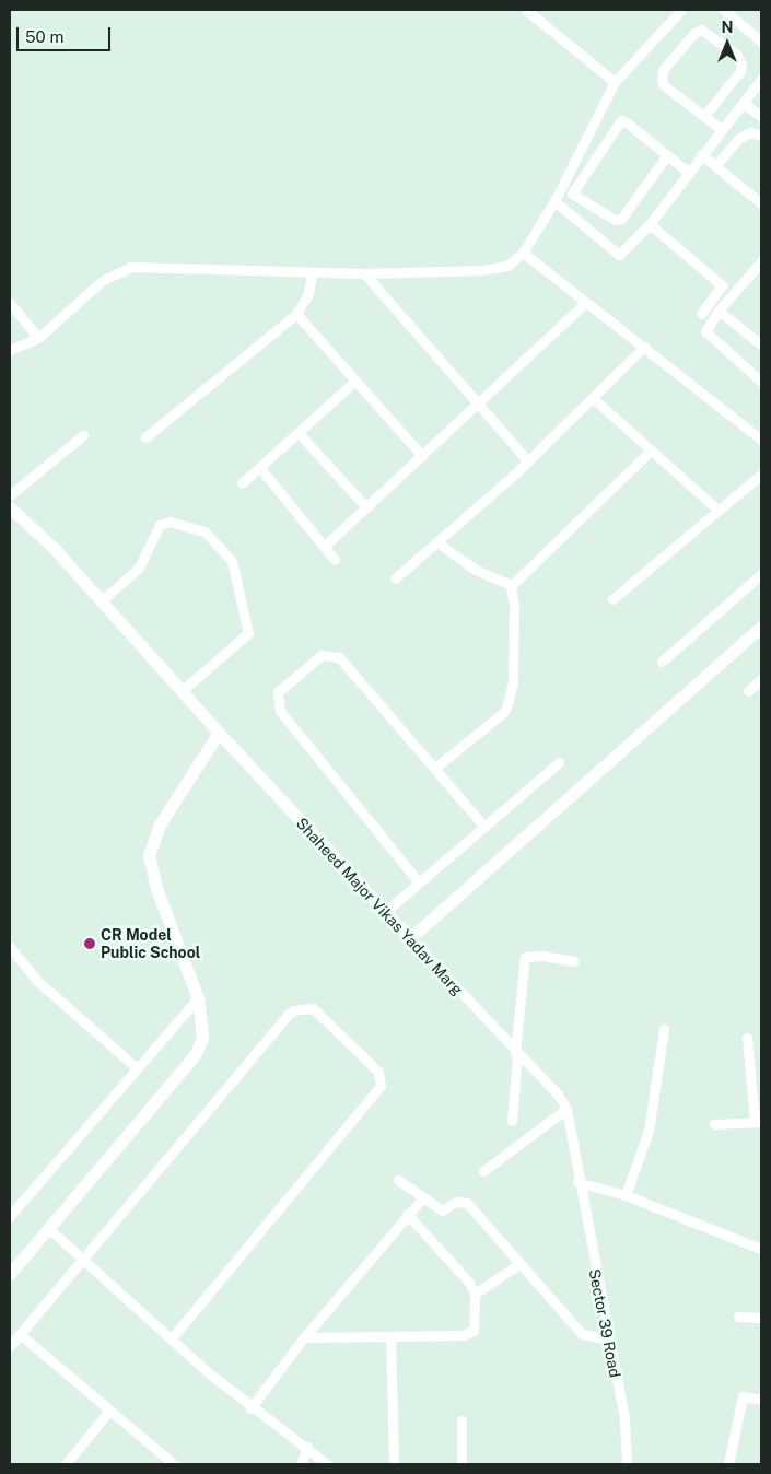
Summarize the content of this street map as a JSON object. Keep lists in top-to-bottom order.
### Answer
{
  "streets": {
    "street": ["Shaheed Major Vikas Yadav Marg", "Sector 39 Road"]
  },
  "crossings": [
    ["Shaheed Major Vikas Yadav Marg", "Sector 39 Road"]
  ],
  "places": ["CR Model Public School"],
  "scale_bar": "50 m",
  "north": "top"
}
